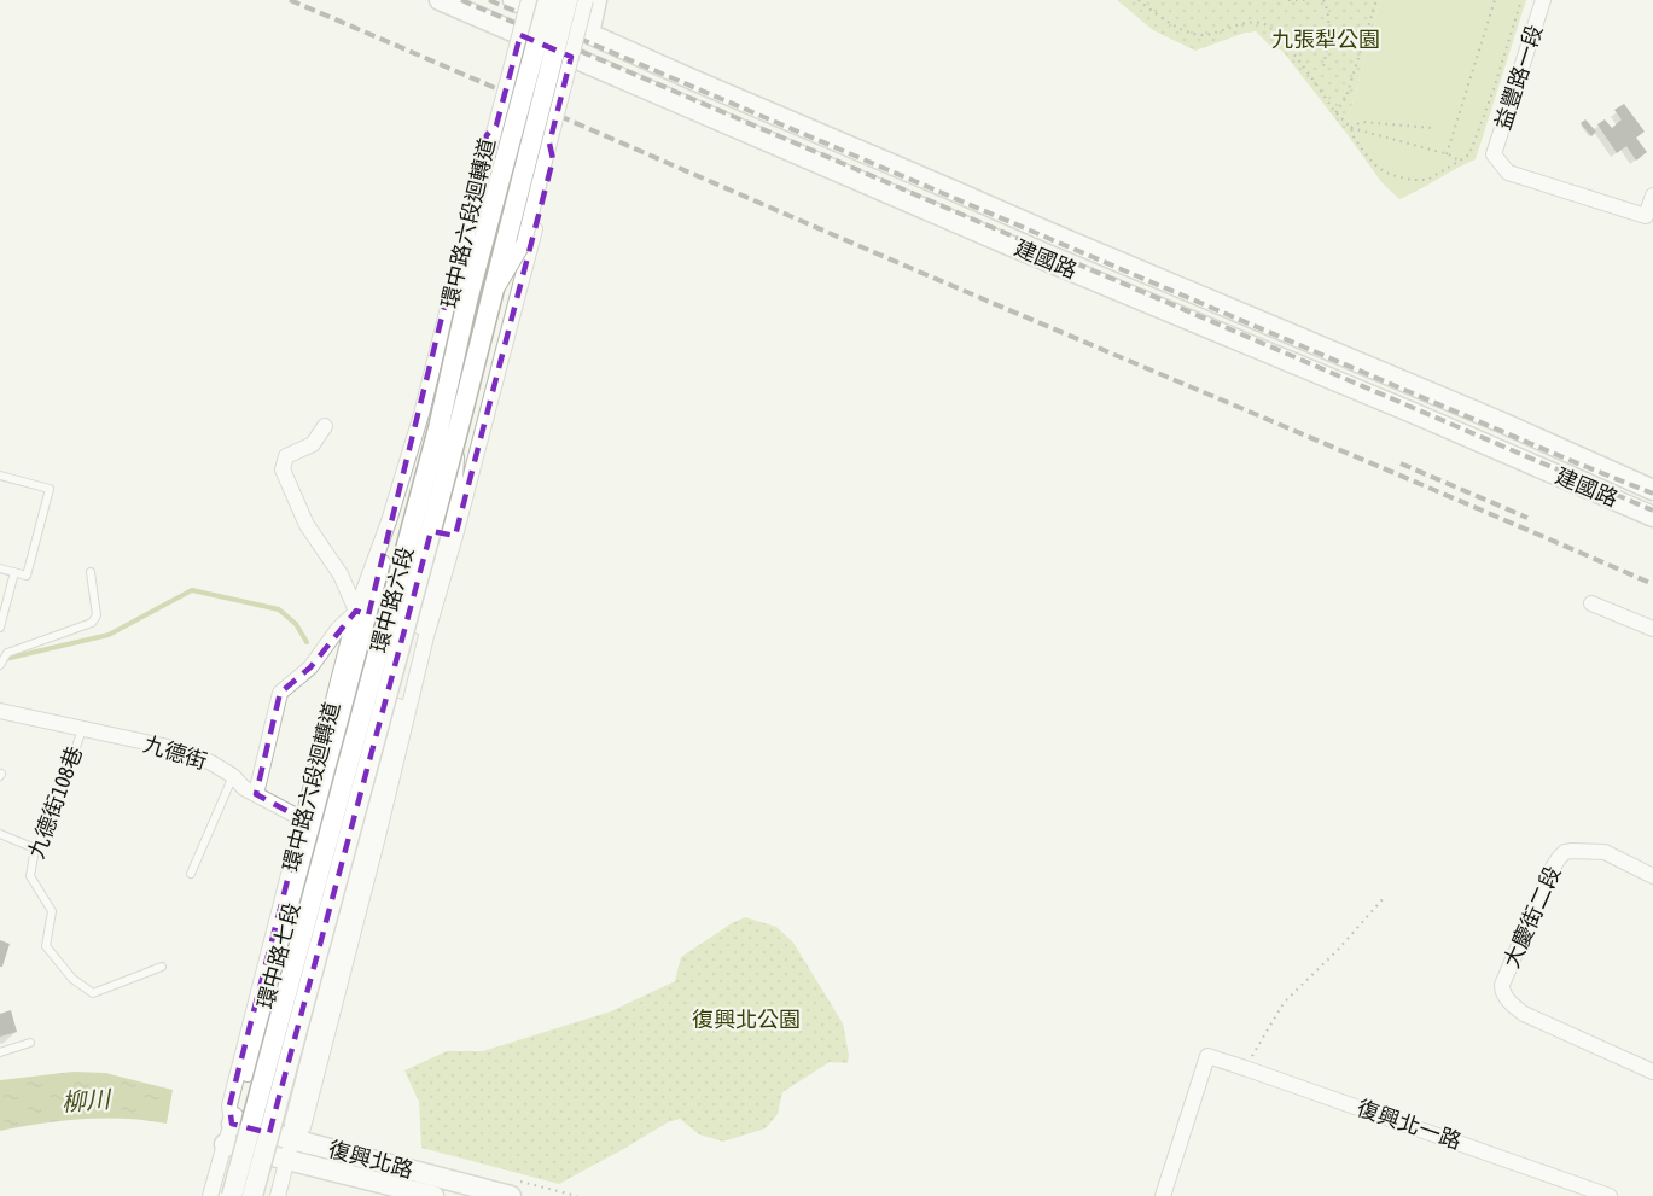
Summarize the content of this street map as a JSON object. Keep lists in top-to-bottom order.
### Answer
{
  "streets": {
    "street": [
      "益豐路一段",
      "環中路六段迴轉道",
      "建國路",
      "環中路六段",
      "九德街",
      "大慶街二段",
      "環中路七段",
      "復興北一路",
      "復興北路"
    ],
    "lane": ["九德街108巷"]
  },
  "crossings": [
    ["環中路六段迴轉道", "環中路六段"],
    ["環中路六段迴轉道", "環中路七段"],
    ["建國路", "環中路六段"],
    ["環中路六段", "九德街"],
    ["環中路六段", "環中路七段"],
    ["環中路六段", "復興北路"],
    ["九德街", "九德街108巷"],
    ["九德街", "環中路七段"],
    ["環中路七段", "復興北路"]
  ],
  "water": ["柳川"],
  "parks": ["九張犁公園", "復興北公園"]
}
